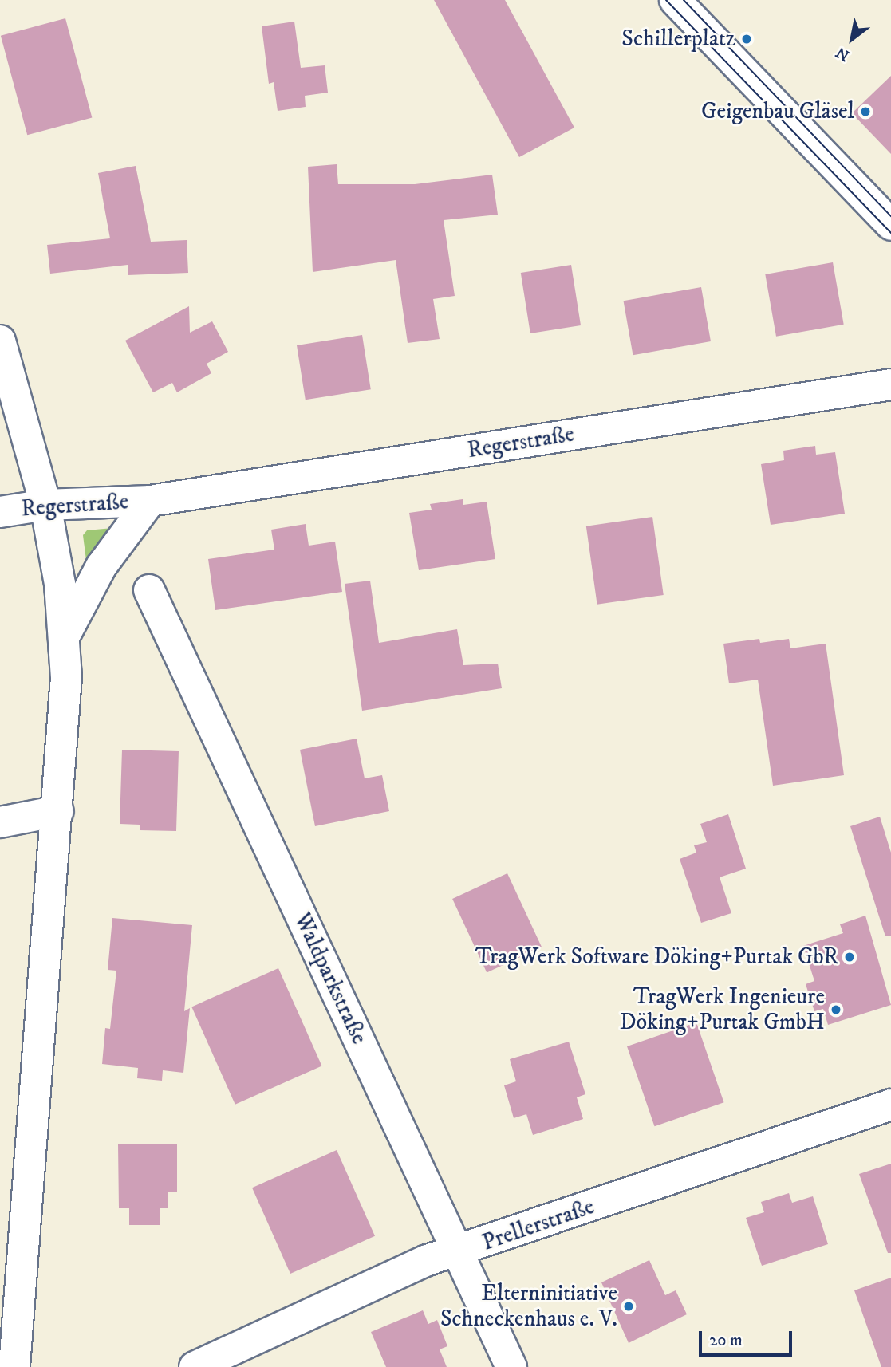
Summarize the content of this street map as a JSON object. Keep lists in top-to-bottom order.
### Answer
{
  "streets": {
    "street": ["Regerstraße", "Waldparkstraße", "Prellerstraße"]
  },
  "crossings": [
    ["Waldparkstraße", "Prellerstraße"]
  ],
  "places": [
    "Schillerplatz",
    "Geigenbau Gläsel",
    "TragWerk Software Döking+Purtak GbR",
    "TragWerk Ingenieure Döking+Purtak GmbH",
    "Elterninitiative Schneckenhaus e. V."
  ],
  "scale_bar": "20 m",
  "north": "bottom left"
}
